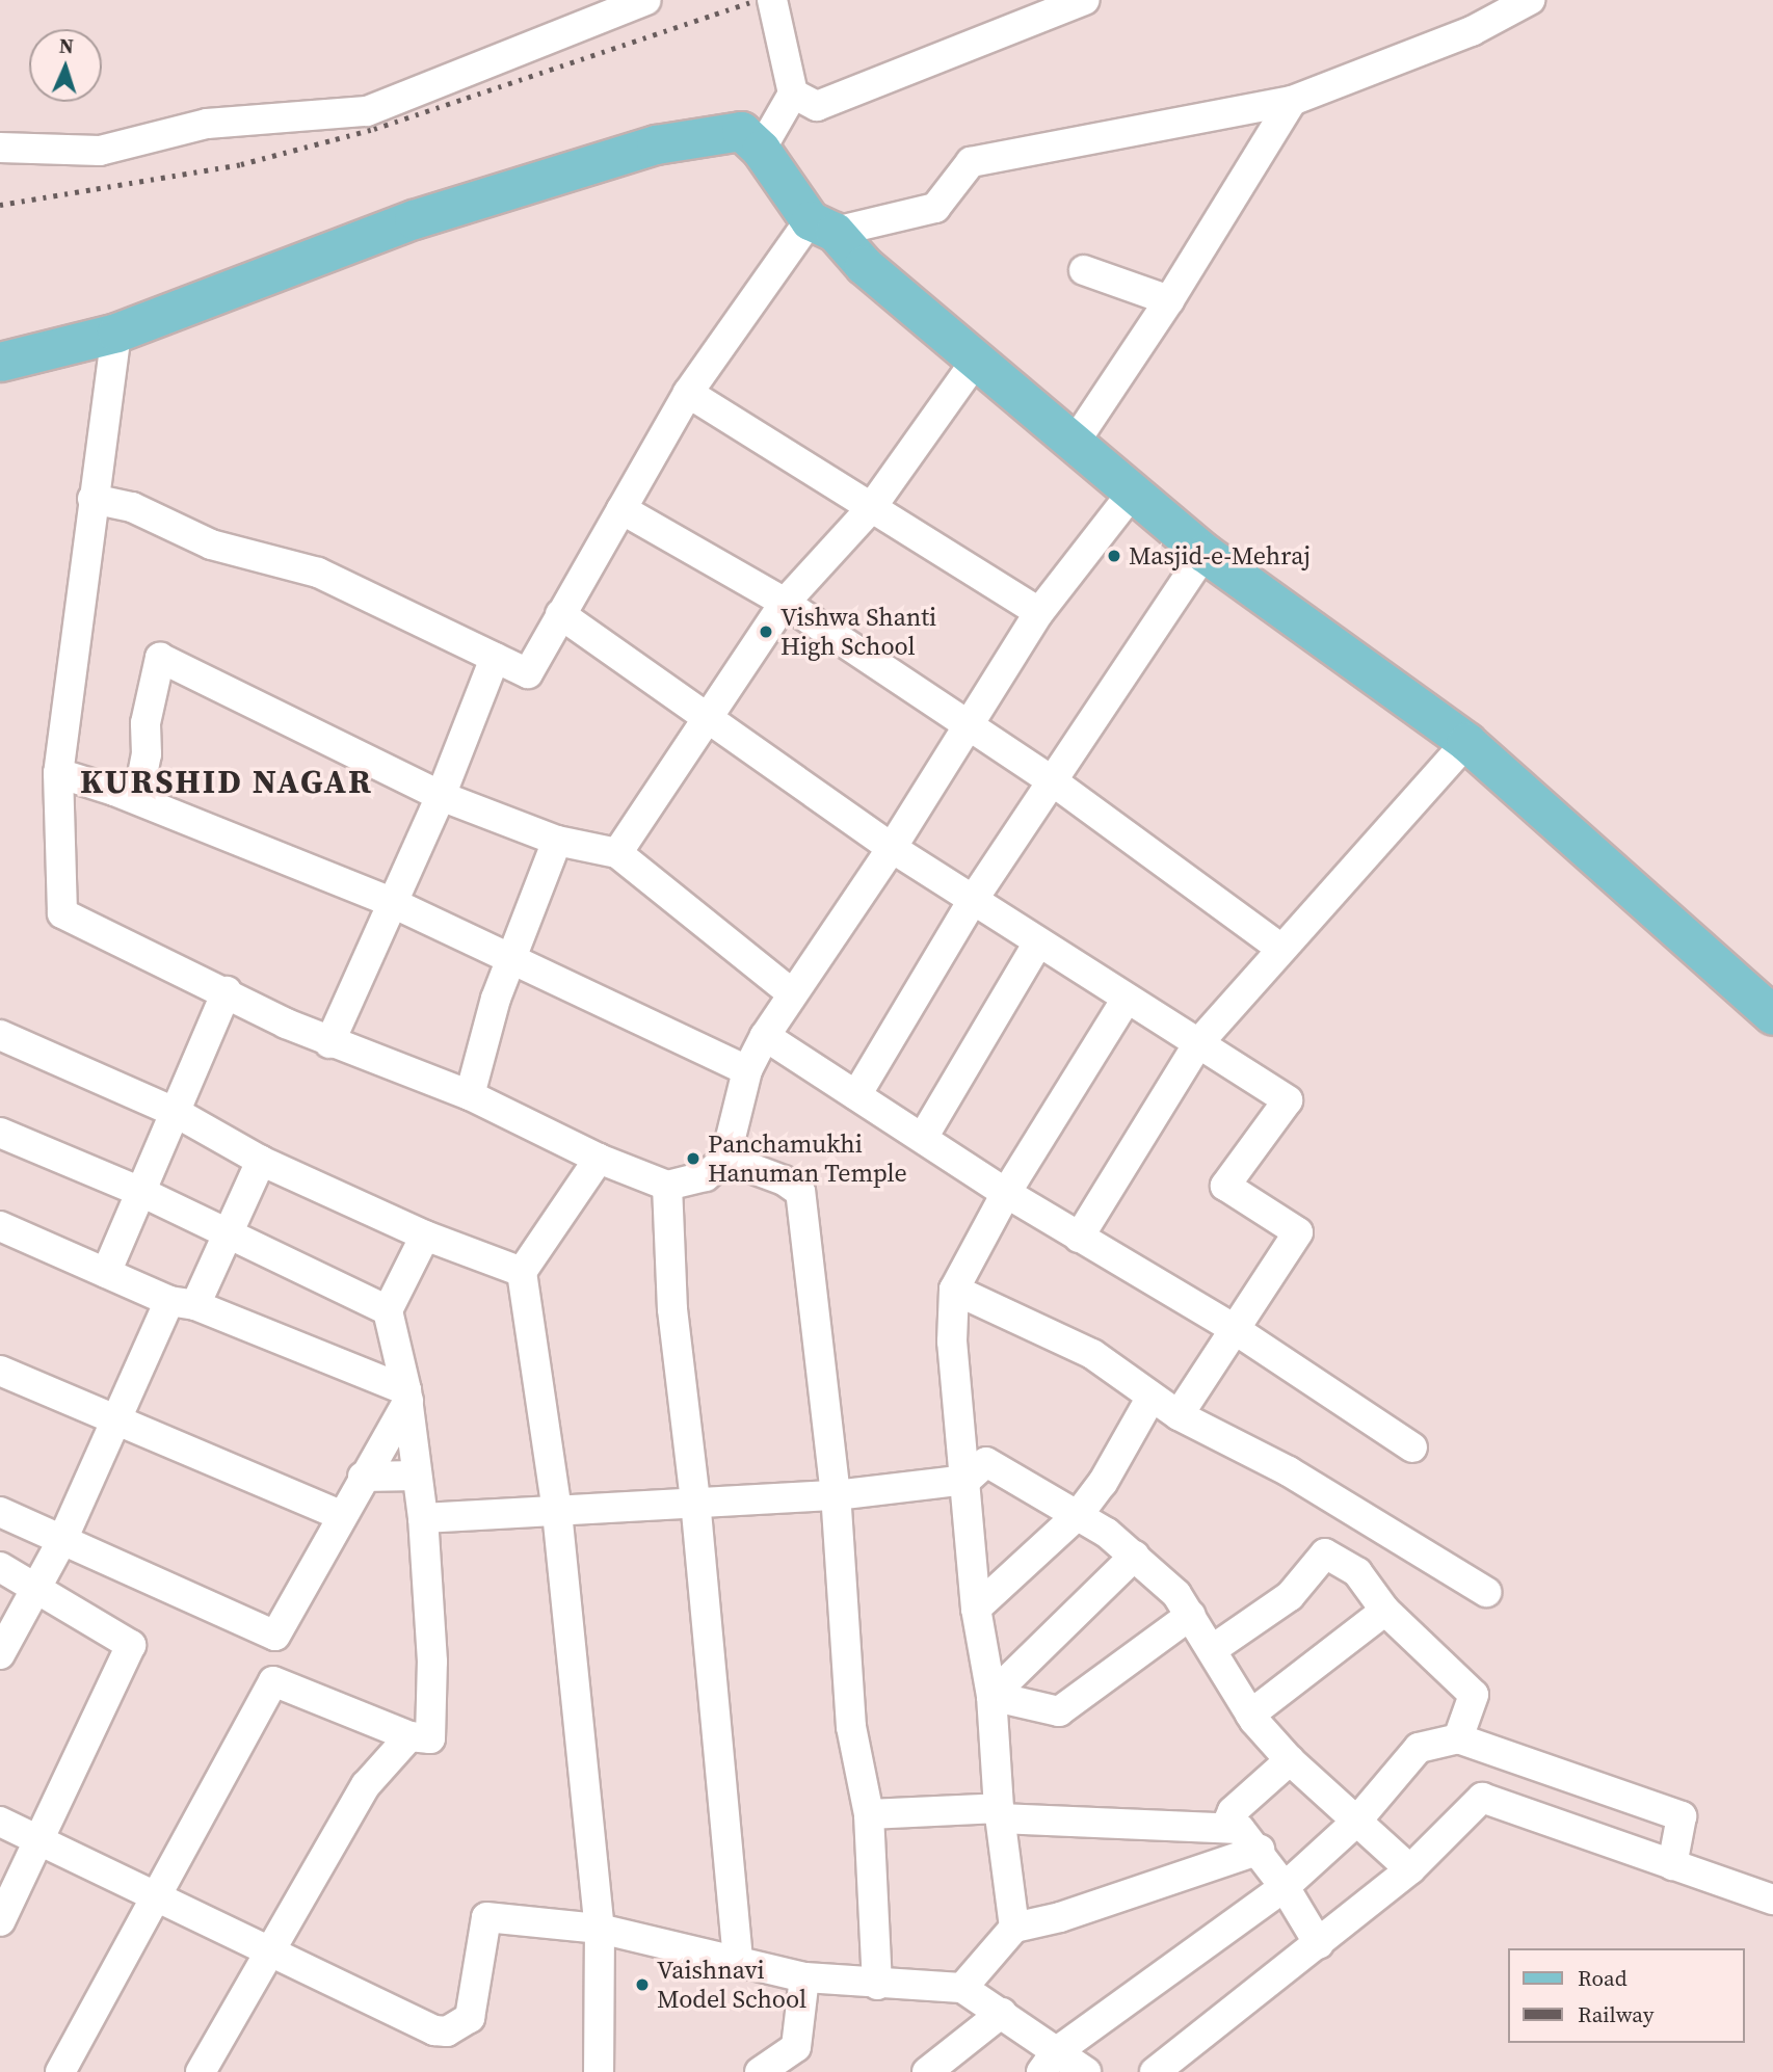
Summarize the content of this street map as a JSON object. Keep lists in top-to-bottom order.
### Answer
{
  "districts": ["KURSHID NAGAR"],
  "places": [
    "Masjid-e-Mehraj",
    "Vishwa Shanti High School",
    "Panchamukhi Hanuman Temple",
    "Vaishnavi Model School"
  ],
  "legend": ["Road", "Railway"],
  "north": "top"
}
